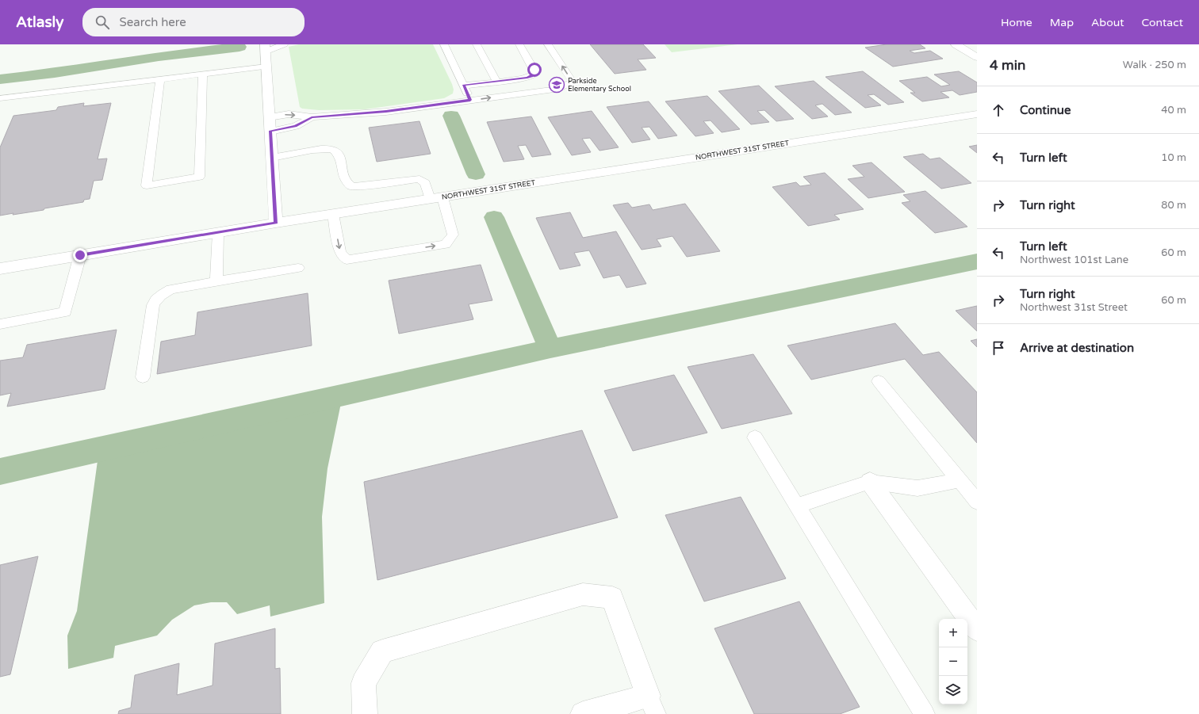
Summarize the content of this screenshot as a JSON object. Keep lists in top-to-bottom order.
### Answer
{
  "streets": {
    "street": ["NORTHWEST 31ST STREET"]
  },
  "places": {
    "school or university": ["Parkside Elementary School"]
  },
  "page": {
    "header": "Atlasly",
    "search": "Search here",
    "nav": [
      "Home",
      "Map",
      "About",
      "Contact"
    ],
    "heading": ["4 min", "Walk · 250 m"],
    "list": [
      ["Continue", "40 m"],
      ["Turn left", "10 m"],
      ["Turn right", "80 m"],
      ["Turn left", "Northwest 101st Lane", "60 m"],
      ["Turn right", "Northwest 31st Street", "60 m"],
      "Arrive at destination"
    ],
    "map_buttons": ["+", "−"]
  }
}
